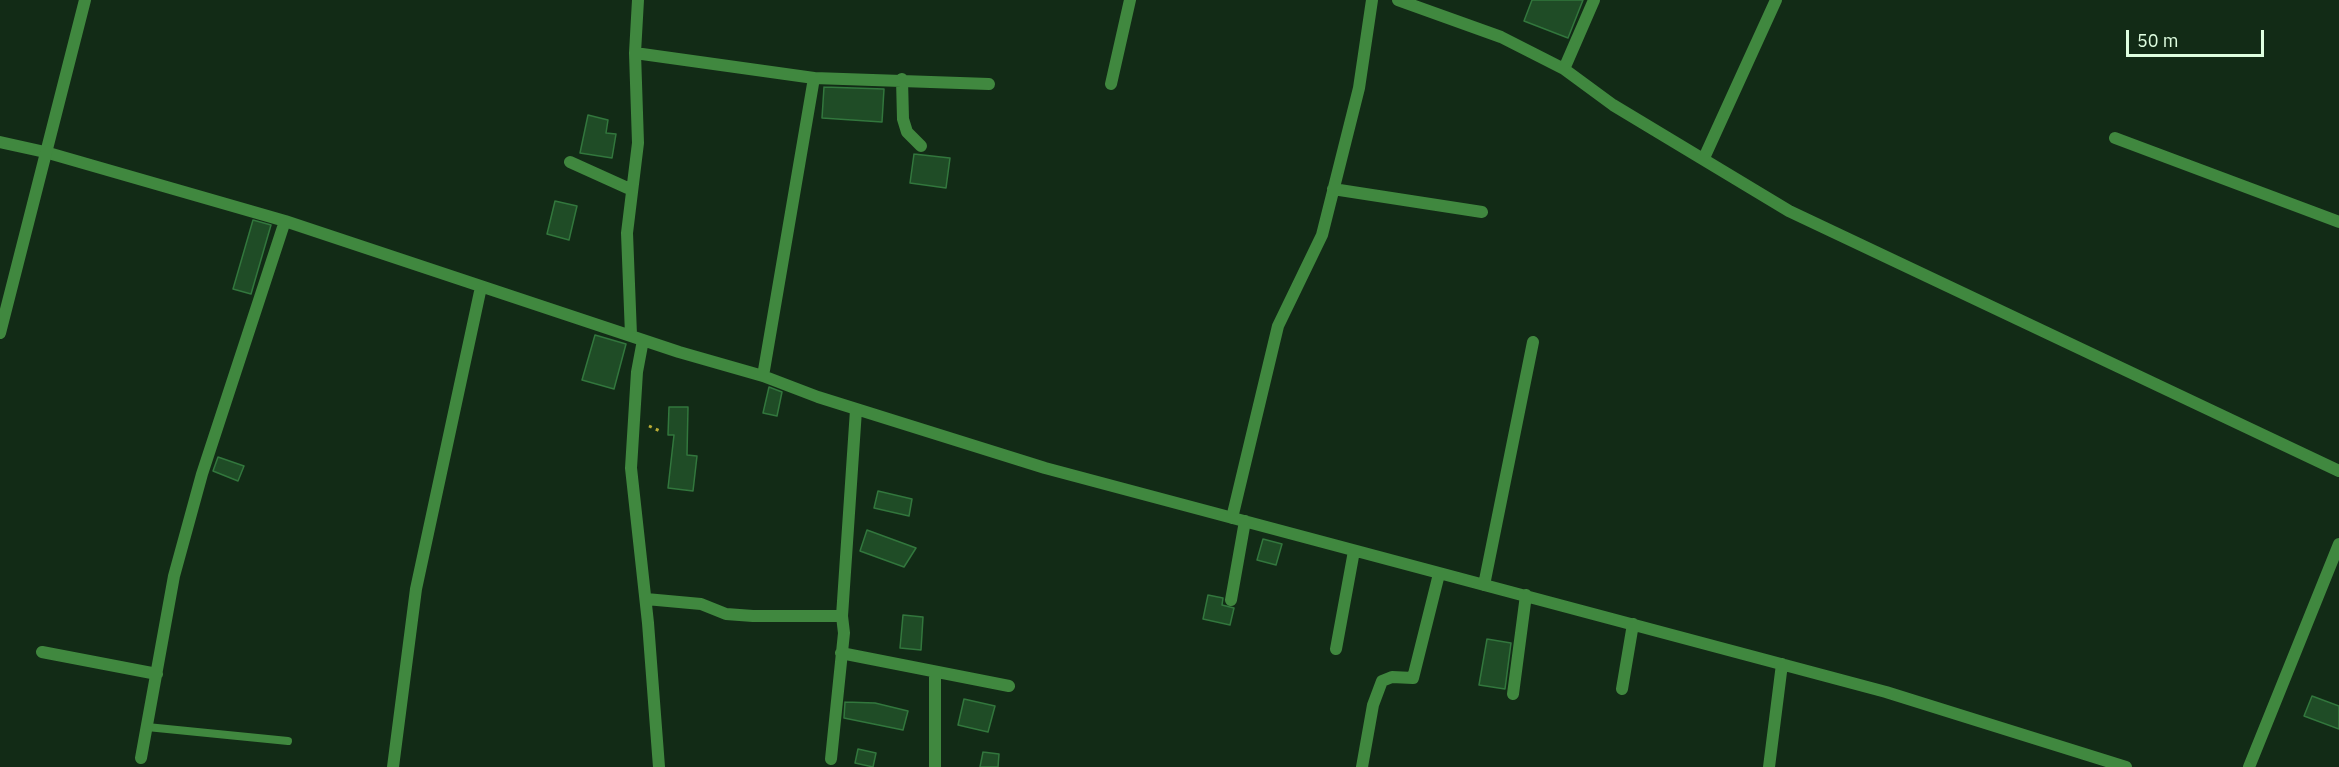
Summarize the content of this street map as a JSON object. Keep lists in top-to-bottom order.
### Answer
{
  "scale_bar": "50 m"
}
